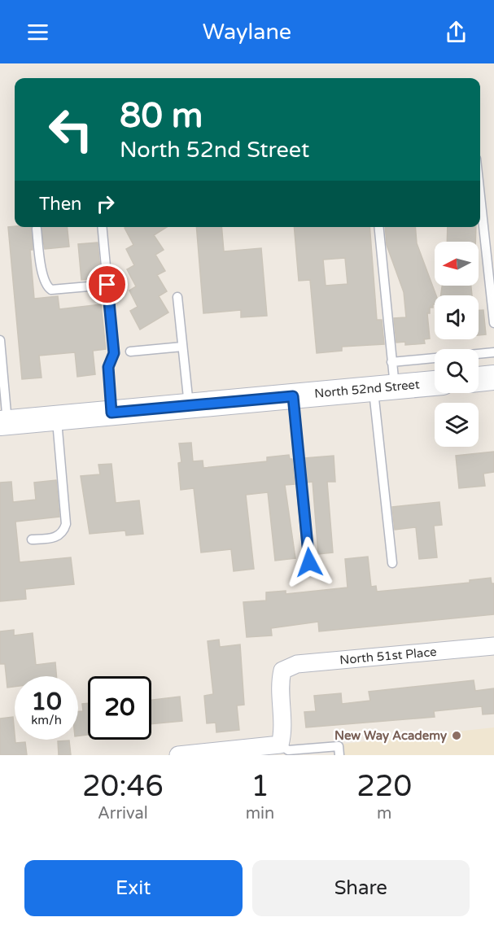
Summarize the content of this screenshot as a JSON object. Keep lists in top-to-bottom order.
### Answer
{
  "streets": {
    "main road": ["North 52nd Street"],
    "street": ["North 51st Place"]
  },
  "places": ["New Way Academy"],
  "north": "left",
  "page": {
    "header": "Waylane",
    "turn": ["80 m", "North 52nd Street"],
    "then": "Then",
    "speed": "10 km/h",
    "limit": "20",
    "eta": [
      "20:46",
      "Arrival",
      "1",
      "min",
      "220",
      "m"
    ],
    "buttons": ["Exit", "Share"]
  }
}
